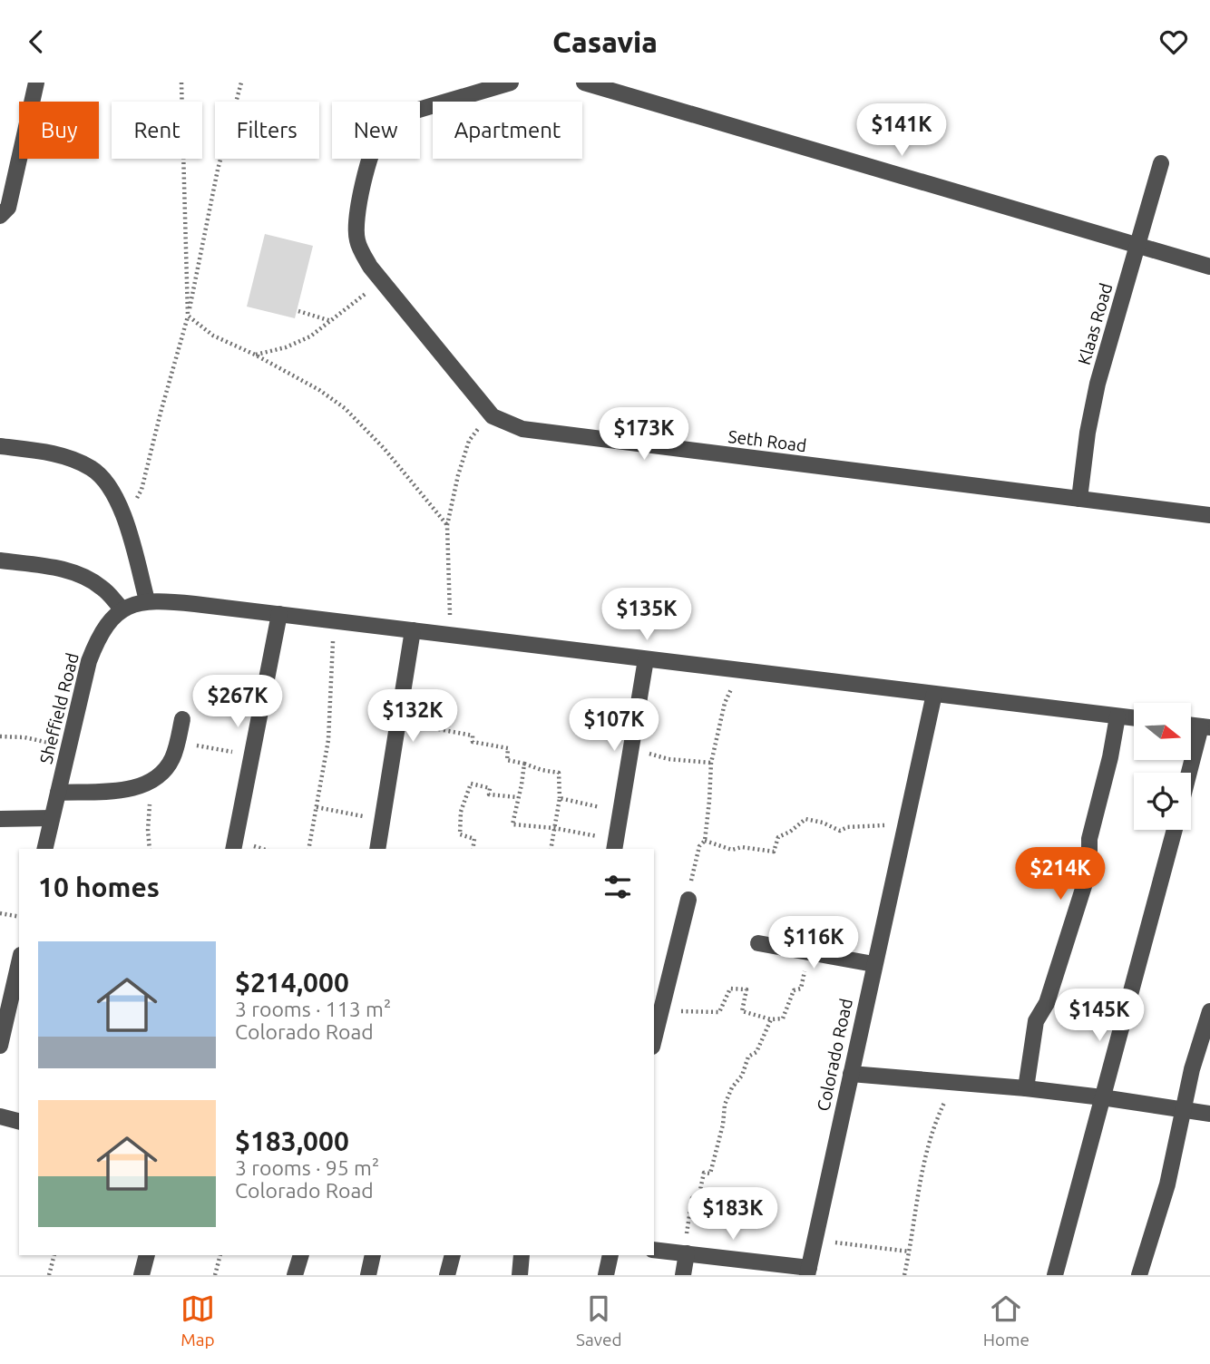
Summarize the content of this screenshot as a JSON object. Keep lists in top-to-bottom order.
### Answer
{
  "streets": {
    "street": [
      "Klaas Road",
      "Seth Road",
      "Sheffield Road",
      "Colorado Road"
    ]
  },
  "crossings": [
    ["Klaas Road", "Seth Road"]
  ],
  "north": "right",
  "page": {
    "header": "Casavia",
    "chip": [
      "Buy",
      "Rent",
      "Filters",
      "New",
      "Apartment"
    ],
    "price": [
      "$141K",
      "$173K",
      "$135K",
      "$267K",
      "$132K",
      "$107K",
      "$214K",
      "$116K",
      "$145K",
      "$183K"
    ],
    "heading": "10 homes",
    "list": [
      {
        "name": "$214,000",
        "note": "3 rooms · 113 m² · Colorado Road"
      },
      {
        "name": "$183,000",
        "note": "3 rooms · 95 m² · Colorado Road"
      }
    ],
    "tabs": ["Map", "Saved", "Home"]
  }
}
